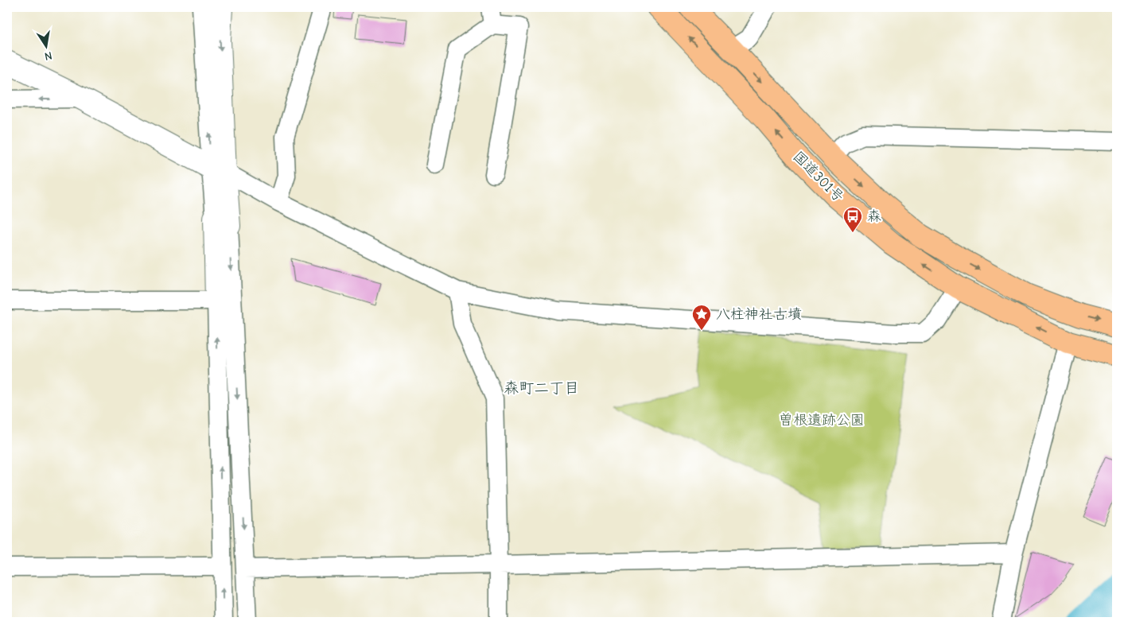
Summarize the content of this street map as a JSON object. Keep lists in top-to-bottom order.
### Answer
{
  "streets": {
    "highway": ["国道301号"]
  },
  "districts": ["森町二丁目"],
  "parks": ["曽根遺跡公園"],
  "places": {
    "bus stop": ["森"],
    "place": ["八柱神社古墳"]
  },
  "north": "bottom"
}
